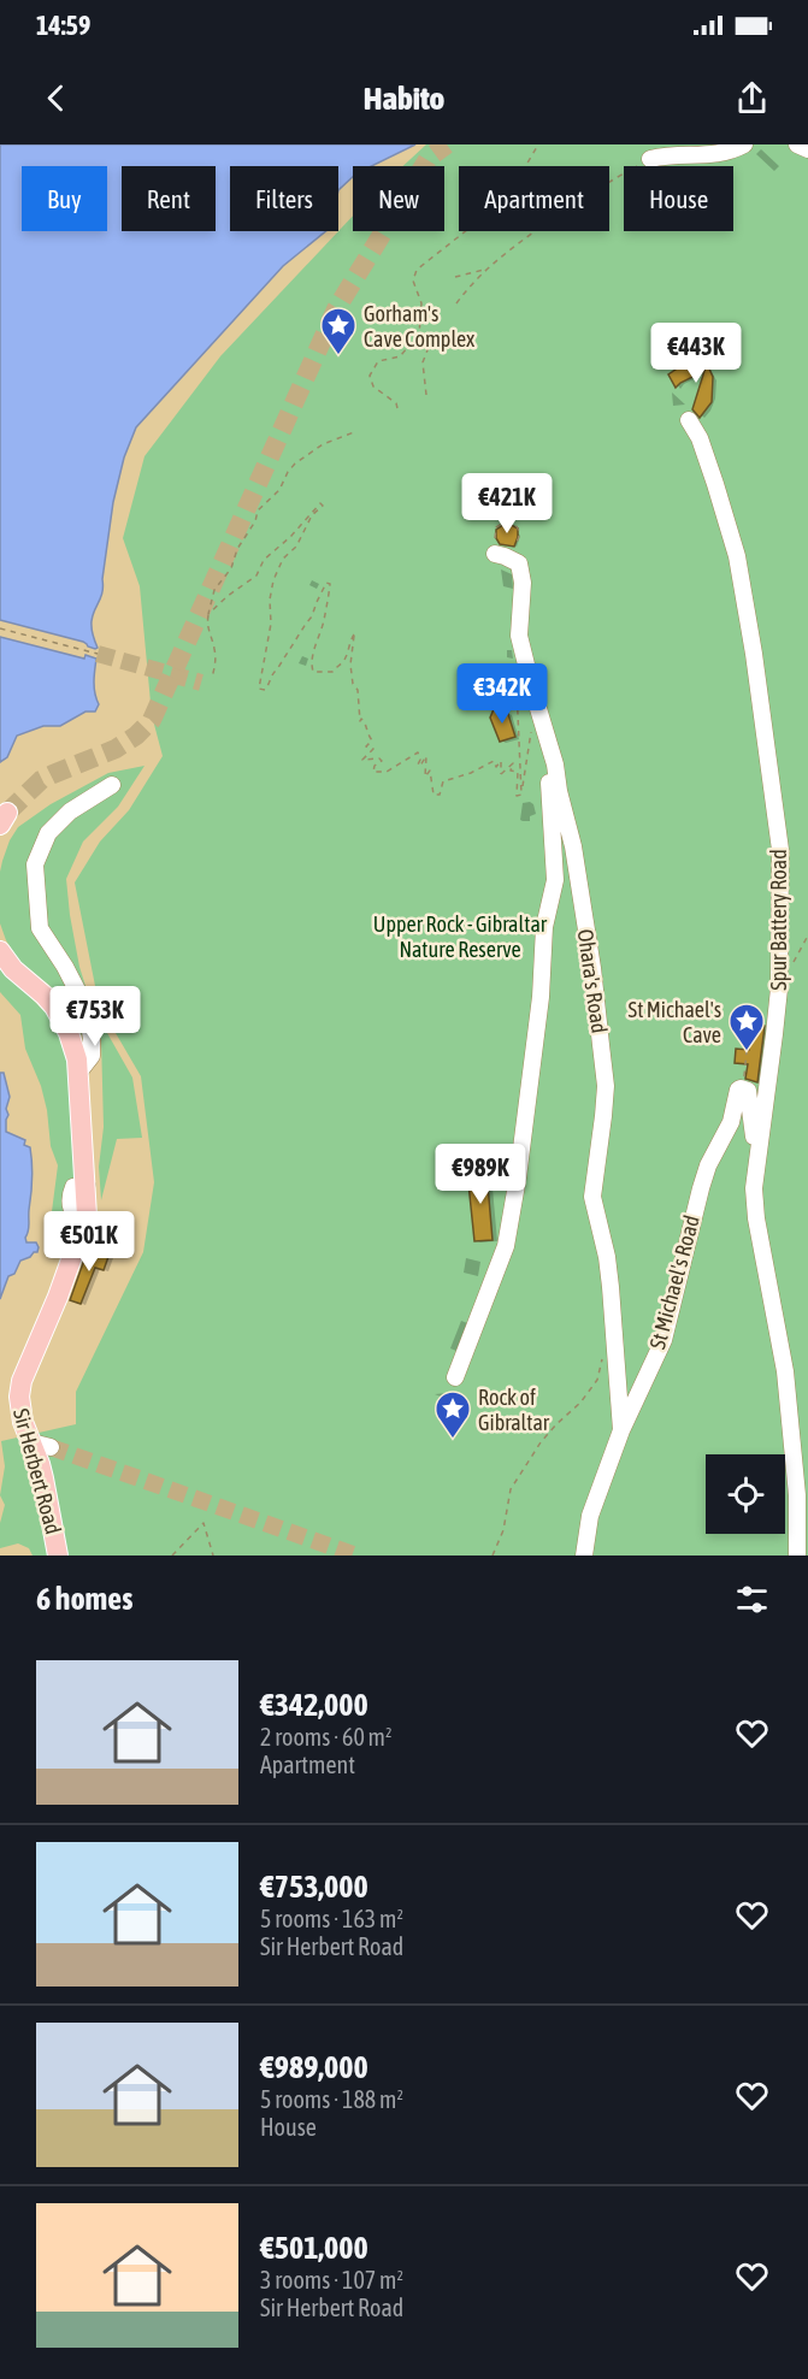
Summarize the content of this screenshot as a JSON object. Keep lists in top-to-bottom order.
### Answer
{
  "streets": {
    "main road": ["Sir Herbert Road"],
    "street": ["Spur Battery Road", "Ohara's Road", "St Michael's Road"]
  },
  "crossings": [
    ["Ohara's Road", "St Michael's Road"]
  ],
  "parks": ["Upper Rock - Gibraltar Nature Reserve"],
  "places": {
    "place": ["Gorham's Cave Complex", "St Michael's Cave", "Rock of Gibraltar"]
  },
  "page": {
    "status": "14:59",
    "header": "Habito",
    "chip": [
      "Buy",
      "Rent",
      "Filters",
      "New",
      "Apartment",
      "House"
    ],
    "price": [
      "€443K",
      "€421K",
      "€342K",
      "€753K",
      "€989K",
      "€501K"
    ],
    "heading": "6 homes",
    "list": [
      {
        "name": "€342,000",
        "note": "2 rooms · 60 m² · Apartment"
      },
      {
        "name": "€753,000",
        "note": "5 rooms · 163 m² · Sir Herbert Road"
      },
      {
        "name": "€989,000",
        "note": "5 rooms · 188 m² · House"
      },
      {
        "name": "€501,000",
        "note": "3 rooms · 107 m² · Sir Herbert Road"
      }
    ]
  }
}
